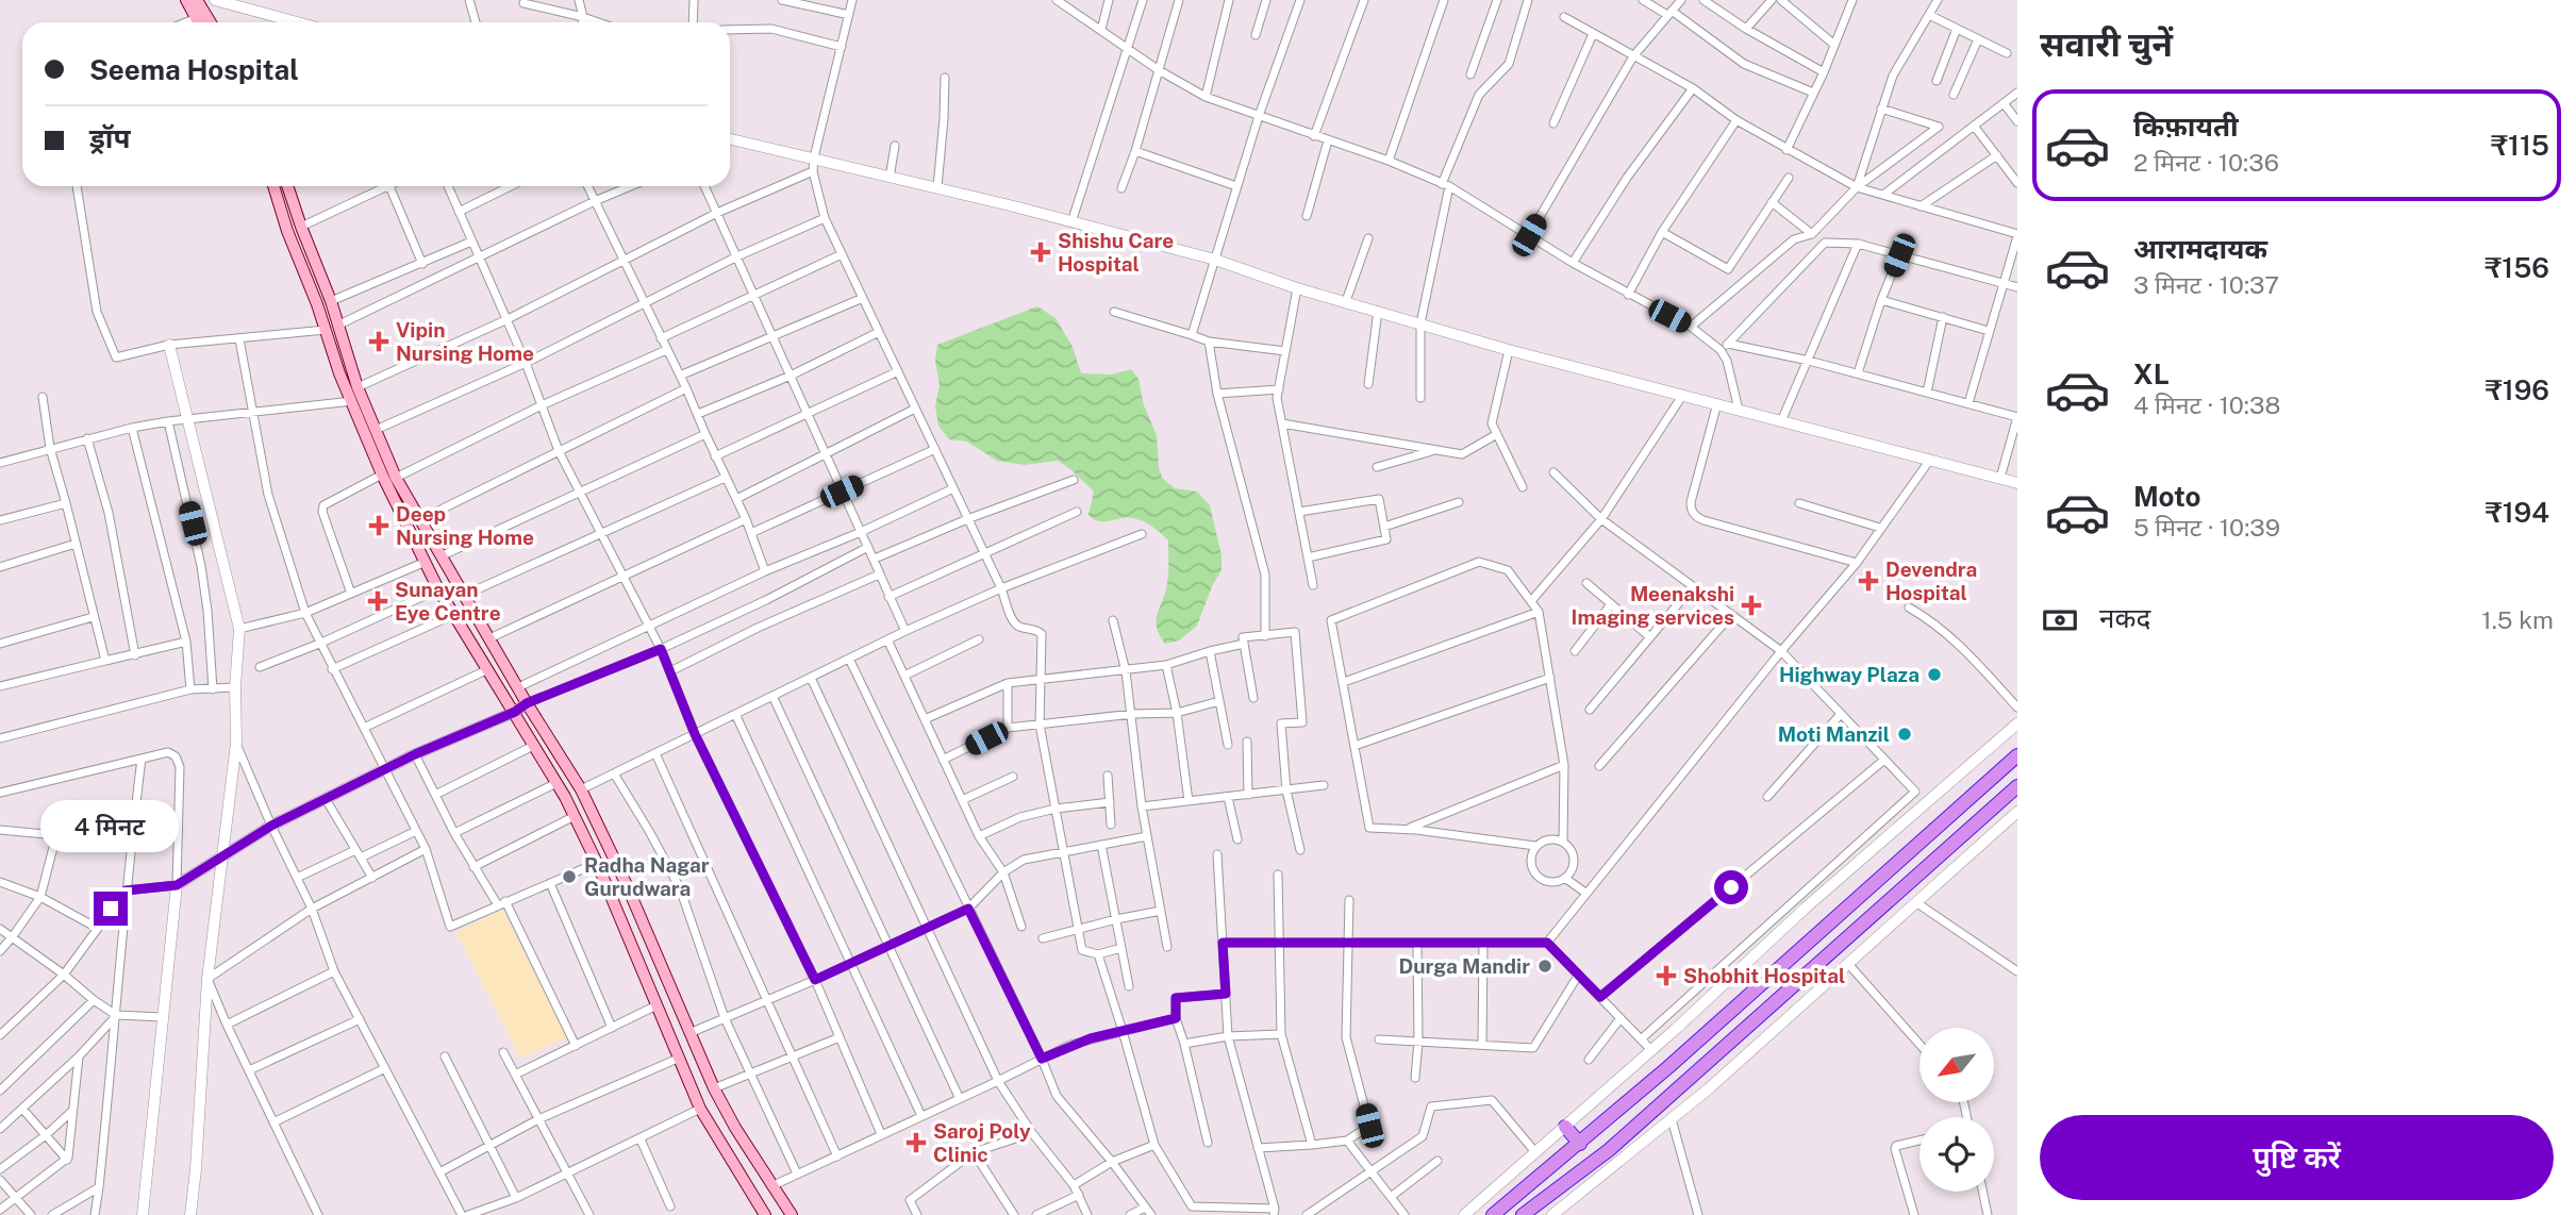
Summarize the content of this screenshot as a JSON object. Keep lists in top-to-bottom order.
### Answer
{
  "places": {
    "health": [
      "Shishu Care Hospital",
      "Vipin Nursing Home",
      "Deep Nursing Home",
      "Devendra Hospital",
      "Sunayan Eye Centre",
      "Meenakshi Imaging services",
      "Shobhit Hospital",
      "Saroj Poly Clinic"
    ],
    "other": [
      "Highway Plaza",
      "Moti Manzil",
      "Radha Nagar Gurudwara",
      "Durga Mandir"
    ]
  },
  "north": "bottom left",
  "page": {
    "heading": "सवारी चुनें",
    "banner": ["Seema Hospital", "ड्रॉप"],
    "list": [
      {
        "name": "किफ़ायती",
        "note": "2 मिनट · 10:36",
        "value": "₹115"
      },
      {
        "name": "आरामदायक",
        "note": "3 मिनट · 10:37",
        "value": "₹156"
      },
      {
        "name": "XL",
        "note": "4 मिनट · 10:38",
        "value": "₹196"
      },
      {
        "name": "Moto",
        "note": "5 मिनट · 10:39",
        "value": "₹194"
      }
    ],
    "pay": ["नकद", "1.5 km"],
    "bubble": "4 मिनट",
    "buttons": "पुष्टि करें"
  }
}
